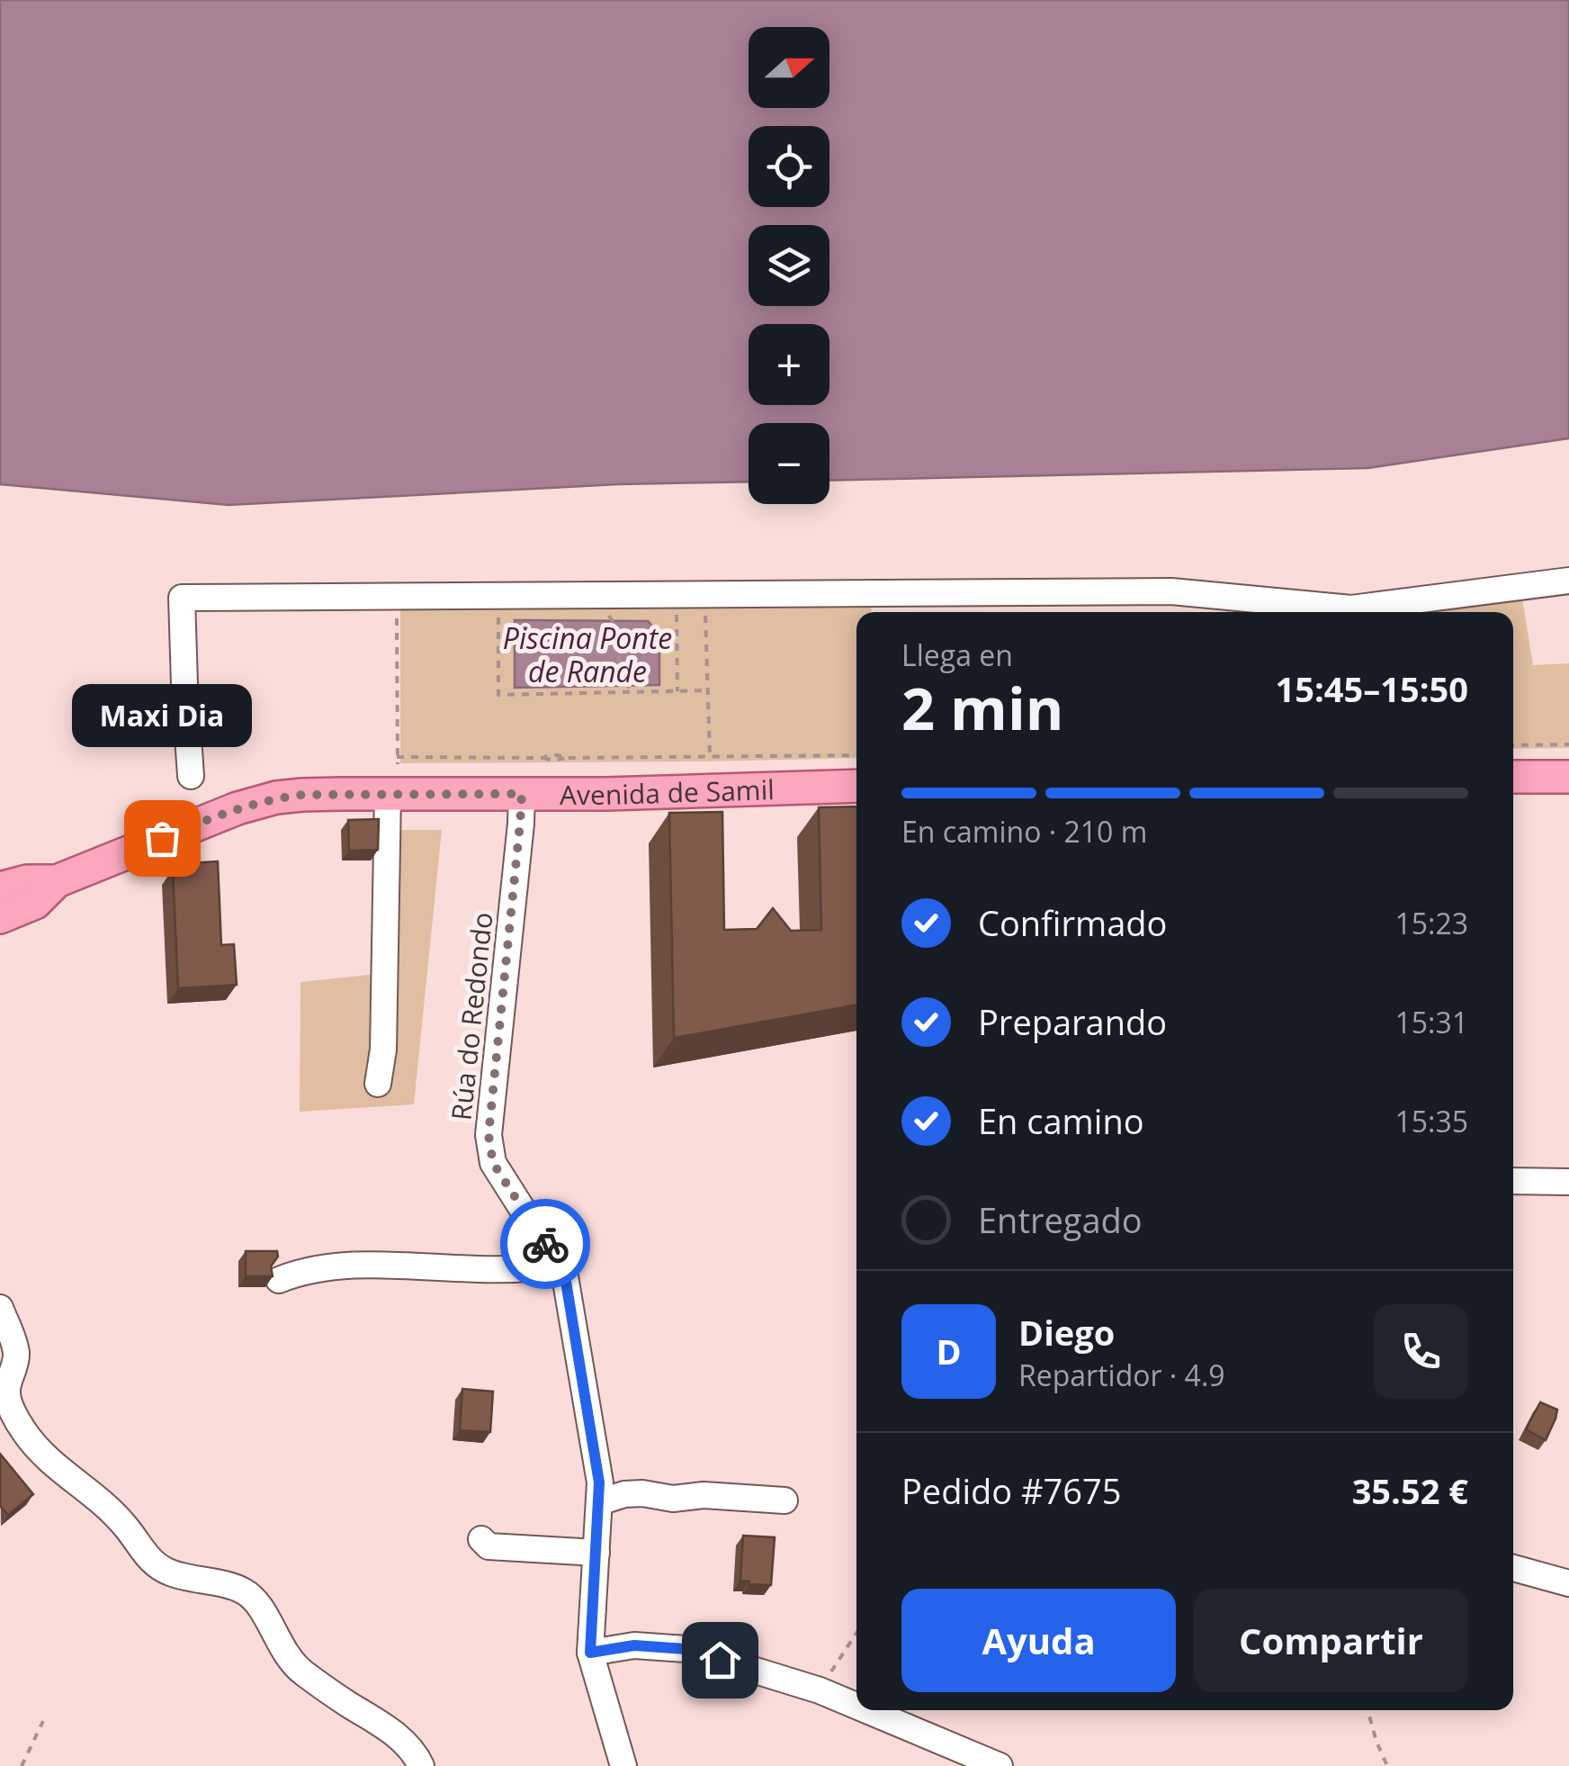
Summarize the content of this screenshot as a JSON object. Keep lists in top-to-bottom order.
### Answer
{
  "streets": {
    "main road": ["Avenida de Samil"],
    "street": ["Rúa do Redondo"]
  },
  "crossings": [
    ["Avenida de Samil", "Rúa do Redondo"]
  ],
  "water": ["Piscina Ponte de Rande"],
  "places": ["Maxi Dia"],
  "north": "right",
  "page": {
    "map_buttons": ["+", "−"],
    "heading": ["2 min", "Llega en", "15:45–15:50"],
    "panel": [
      "Diego",
      "Repartidor · 4.9",
      "Pedido #7675",
      "35.52 €"
    ],
    "bubble": "Maxi Dia",
    "bar": "En camino · 210 m",
    "list": [
      ["Confirmado", "15:23"],
      ["Preparando", "15:31"],
      ["En camino", "15:35"],
      "Entregado"
    ],
    "round": "D",
    "buttons": ["Ayuda", "Compartir"]
  }
}
